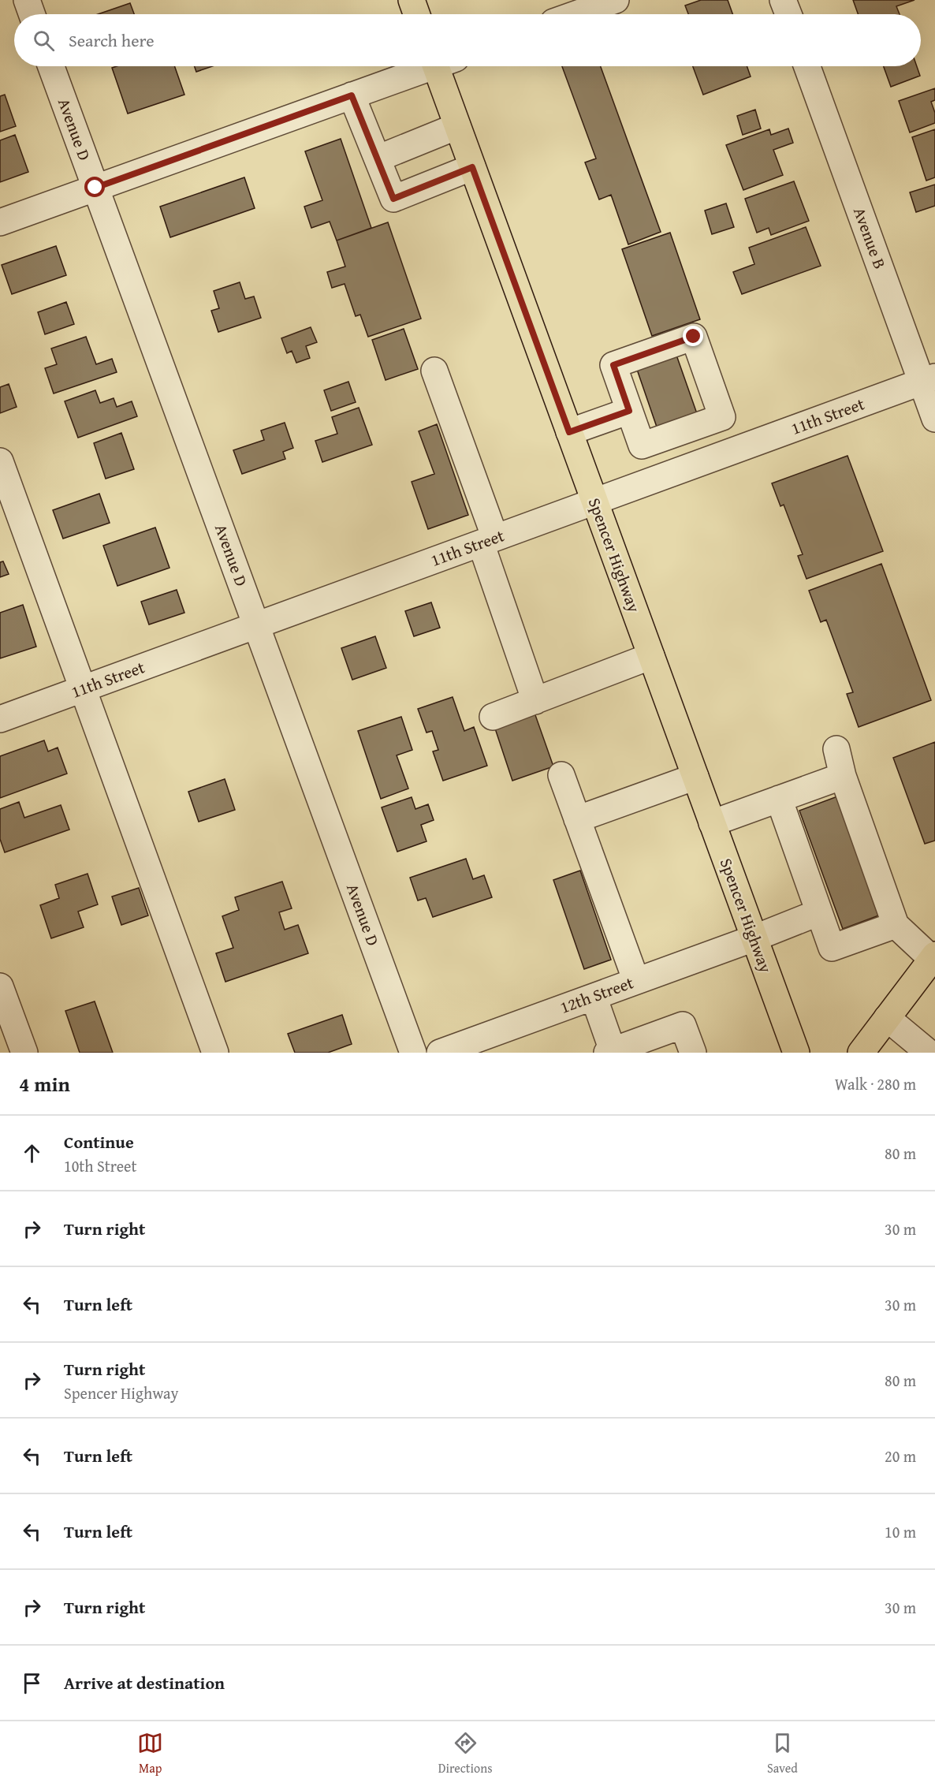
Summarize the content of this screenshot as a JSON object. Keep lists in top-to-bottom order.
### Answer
{
  "streets": {
    "main road": ["Spencer Highway"],
    "street": [
      "Avenue D",
      "Avenue B",
      "11th Street",
      "12th Street"
    ]
  },
  "crossings": [
    ["Avenue D", "11th Street"],
    ["Avenue B", "11th Street"],
    ["11th Street", "Spencer Highway"],
    ["Spencer Highway", "12th Street"]
  ],
  "page": {
    "search": "Search here",
    "heading": ["4 min", "Walk · 280 m"],
    "list": [
      ["Continue", "10th Street", "80 m"],
      ["Turn right", "30 m"],
      ["Turn left", "30 m"],
      ["Turn right", "Spencer Highway", "80 m"],
      ["Turn left", "20 m"],
      ["Turn left", "10 m"],
      ["Turn right", "30 m"],
      "Arrive at destination"
    ],
    "nav": ["Map", "Directions", "Saved"]
  }
}
